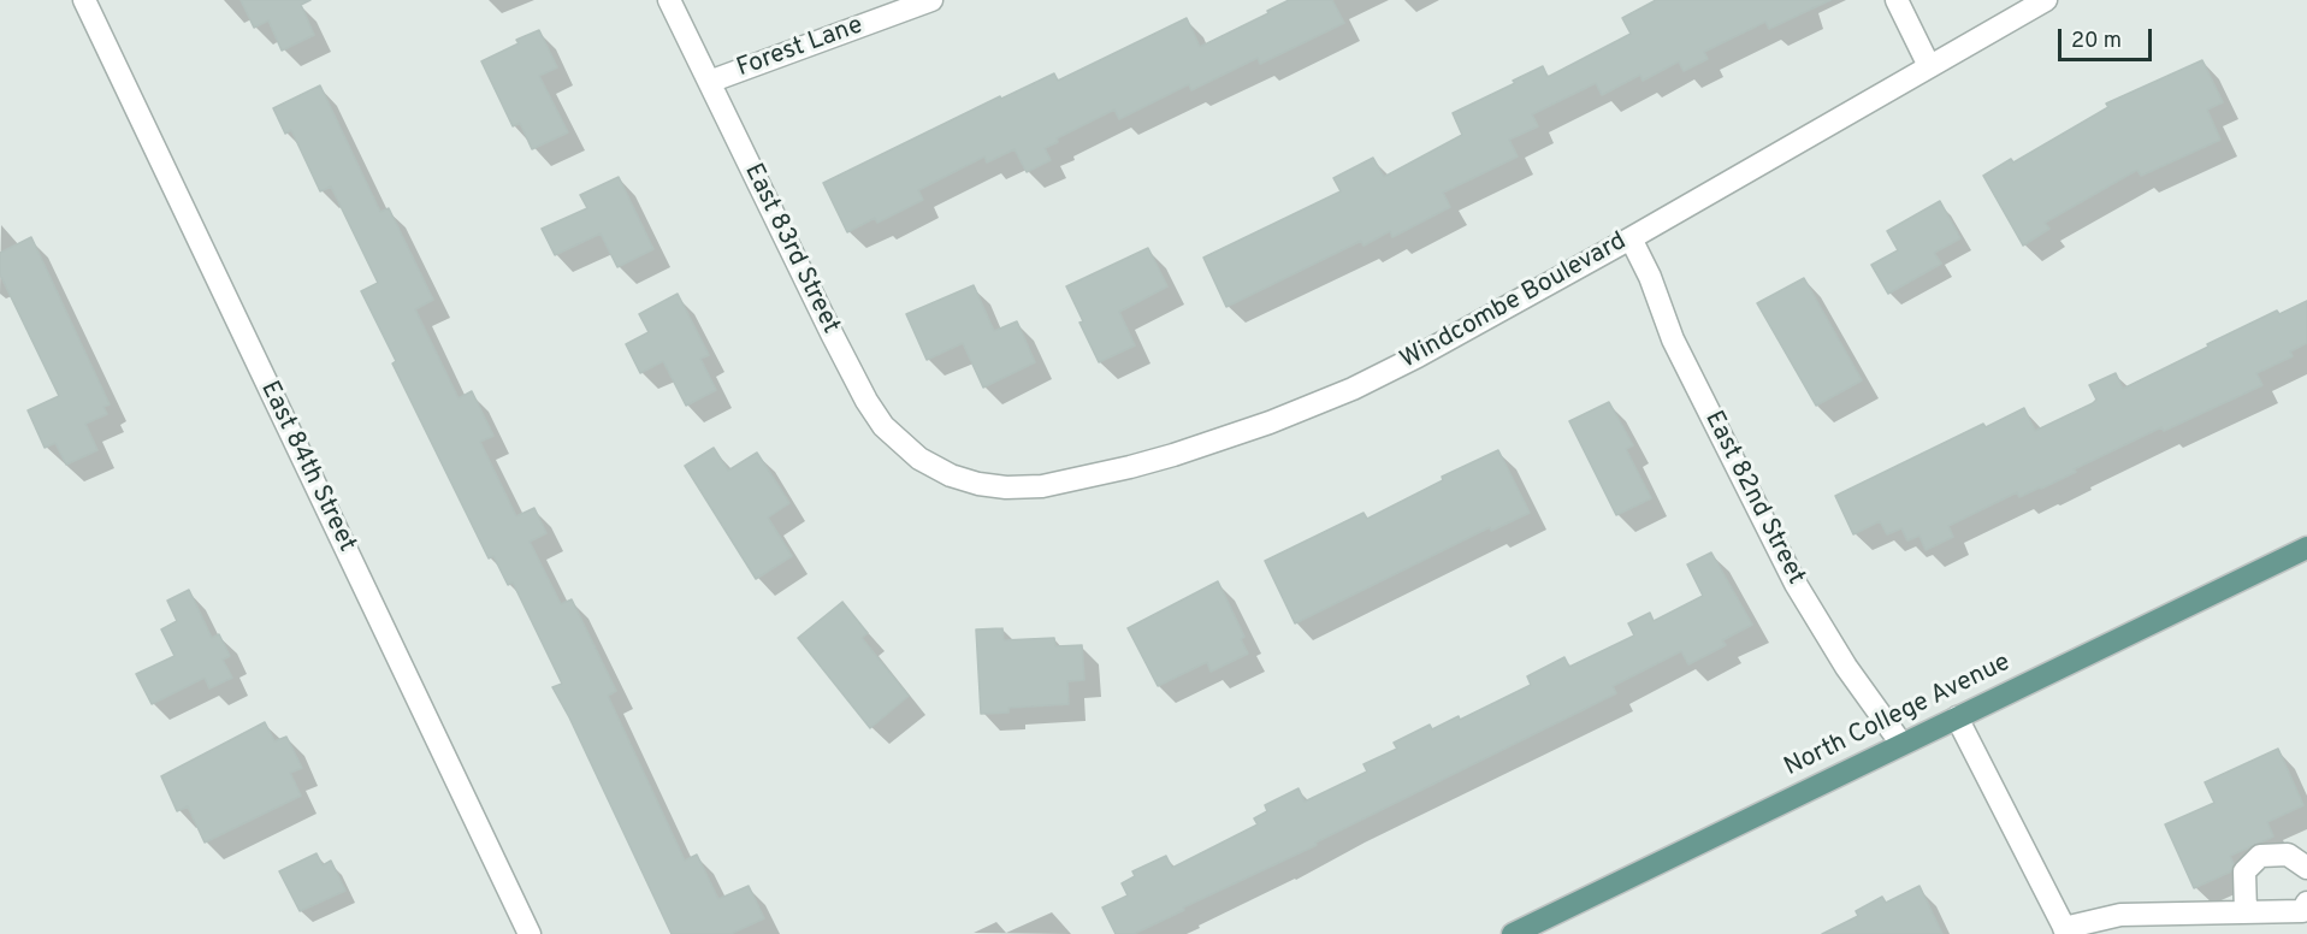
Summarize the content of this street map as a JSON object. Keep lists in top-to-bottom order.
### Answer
{
  "streets": {
    "main road": ["North College Avenue"],
    "street": [
      "Forest Lane",
      "East 83rd Street",
      "Windcombe Boulevard",
      "East 84th Street",
      "East 82nd Street"
    ]
  },
  "crossings": [
    ["Forest Lane", "East 83rd Street"],
    ["East 83rd Street", "Windcombe Boulevard"],
    ["Windcombe Boulevard", "East 82nd Street"],
    ["East 82nd Street", "North College Avenue"]
  ],
  "scale_bar": "20 m"
}
